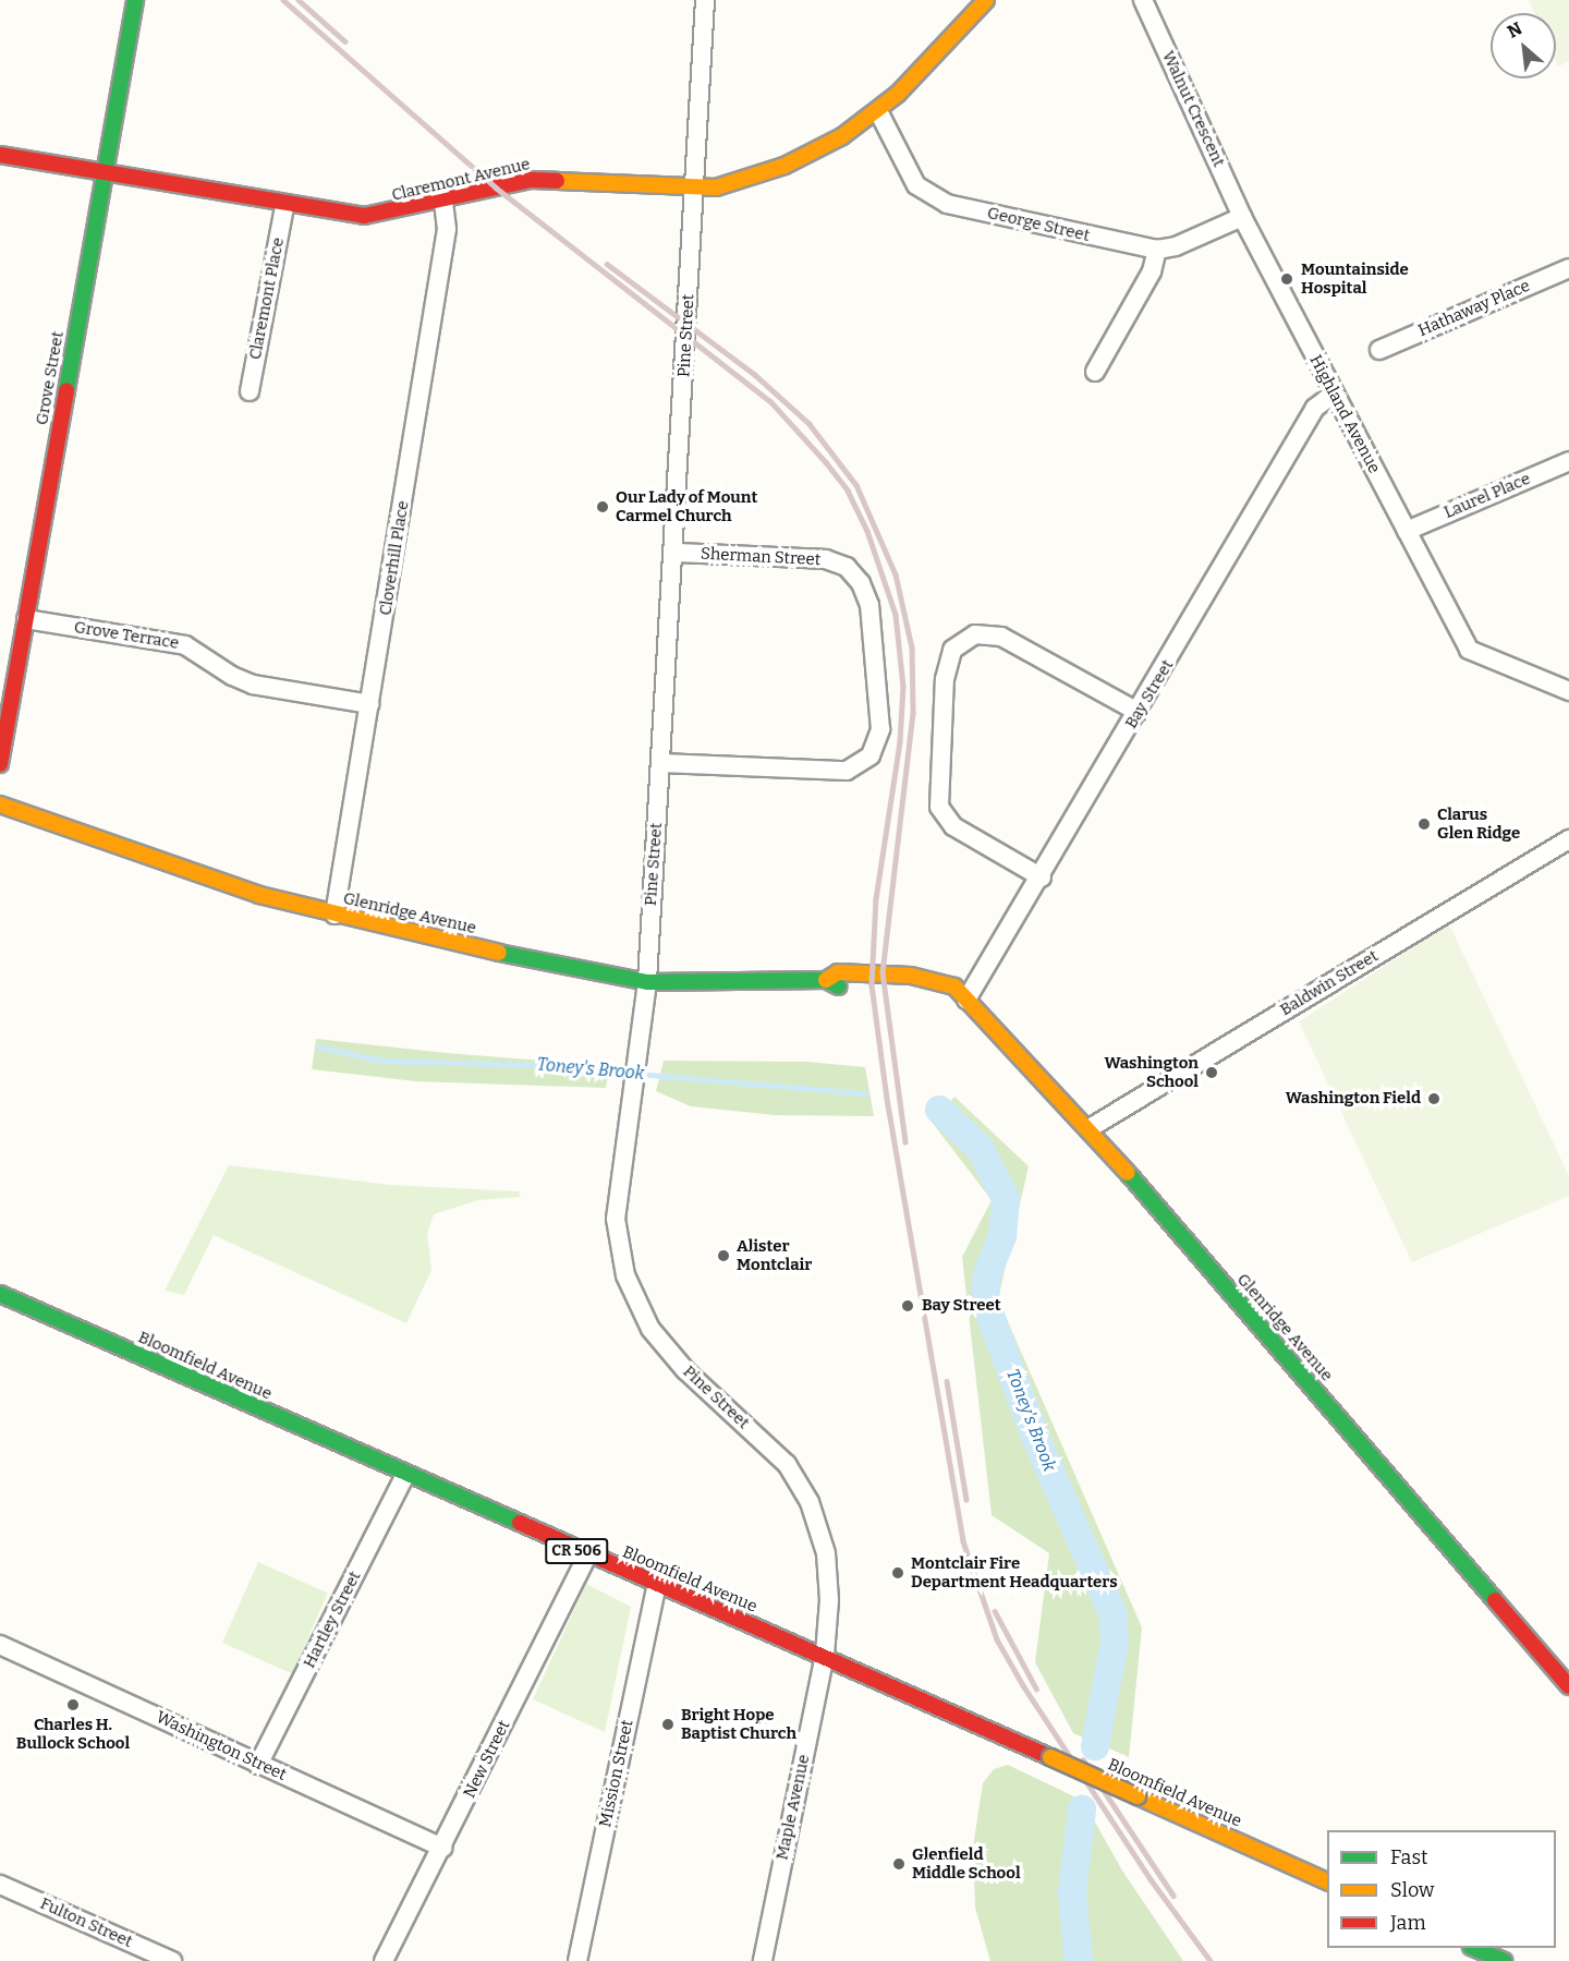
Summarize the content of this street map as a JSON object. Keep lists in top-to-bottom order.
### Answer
{
  "streets": {
    "street": [
      "Walnut Crescent",
      "Claremont Avenue",
      "George Street",
      "Claremont Place",
      "Hathaway Place",
      "Pine Street",
      "Grove Street",
      "Highland Avenue",
      "Laurel Place",
      "Sherman Street",
      "Cloverhill Place",
      "Grove Terrace",
      "Bay Street",
      "Glenridge Avenue",
      "Baldwin Street",
      "Bloomfield Avenue",
      "CR 506",
      "Hartley Street",
      "Washington Street",
      "New Street",
      "Mission Street",
      "Maple Avenue",
      "Fulton Street"
    ]
  },
  "crossings": [
    ["Walnut Crescent", "George Street"],
    ["Walnut Crescent", "Highland Avenue"],
    ["Claremont Avenue", "George Street"],
    ["Claremont Avenue", "Claremont Place"],
    ["Claremont Avenue", "Pine Street"],
    ["Claremont Avenue", "Grove Street"],
    ["Claremont Avenue", "Cloverhill Place"],
    ["George Street", "Highland Avenue"],
    ["Pine Street", "Sherman Street"],
    ["Pine Street", "Glenridge Avenue"],
    ["Pine Street", "Bloomfield Avenue"],
    ["Pine Street", "Maple Avenue"],
    ["Grove Street", "Grove Terrace"],
    ["Highland Avenue", "Laurel Place"],
    ["Highland Avenue", "Bay Street"],
    ["Cloverhill Place", "Grove Terrace"],
    ["Cloverhill Place", "Glenridge Avenue"],
    ["Bay Street", "Glenridge Avenue"],
    ["Glenridge Avenue", "Baldwin Street"],
    ["Bloomfield Avenue", "Hartley Street"],
    ["Bloomfield Avenue", "New Street"],
    ["Bloomfield Avenue", "Mission Street"],
    ["Bloomfield Avenue", "Maple Avenue"],
    ["Hartley Street", "Washington Street"],
    ["Washington Street", "New Street"]
  ],
  "water": ["Toney's Brook"],
  "places": [
    "Mountainside Hospital",
    "Our Lady of Mount Carmel Church",
    "Clarus Glen Ridge",
    "Washington School",
    "Washington Field",
    "Alister Montclair",
    "Bay Street",
    "Montclair Fire Department Headquarters",
    "Charles H. Bullock School",
    "Bright Hope Baptist Church",
    "Glenfield Middle School"
  ],
  "legend": ["Fast", "Slow", "Jam"],
  "north": "top left"
}
